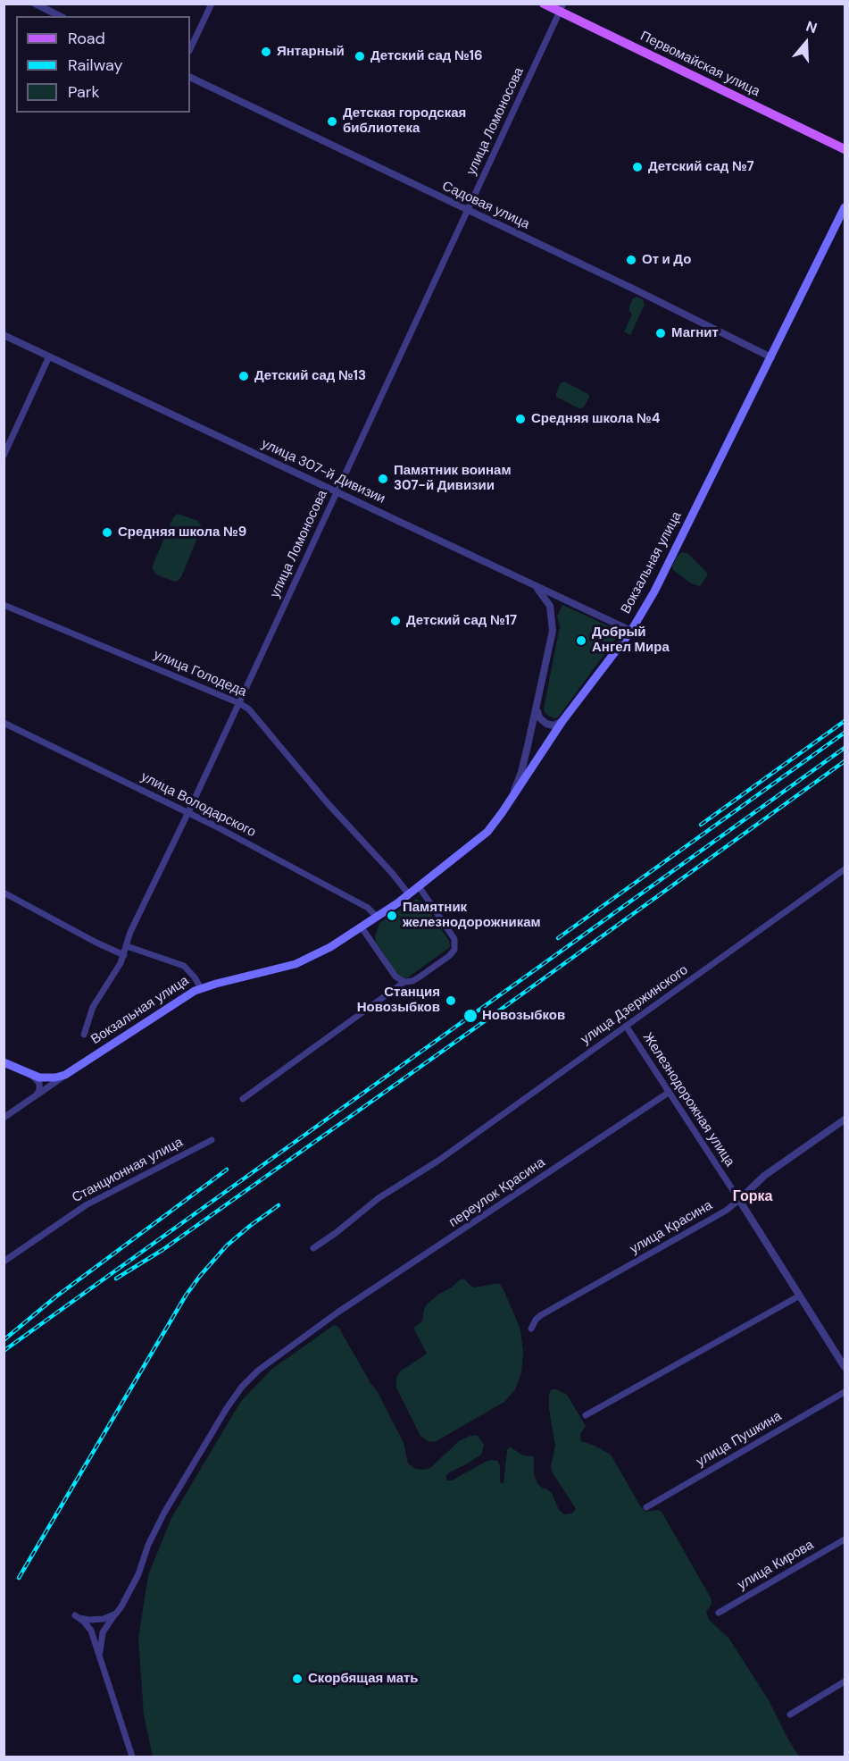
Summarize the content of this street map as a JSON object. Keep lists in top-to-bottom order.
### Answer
{
  "streets": {
    "main road": ["Первомайская улица", "Вокзальная улица"],
    "street": [
      "улица Ломоносова",
      "Садовая улица",
      "улица 307-й Дивизии",
      "улица Голодеда",
      "улица Володарского",
      "улица Дзержинского",
      "Железнодорожная улица",
      "Станционная улица",
      "переулок Красина",
      "улица Красина",
      "улица Пушкина",
      "улица Кирова"
    ]
  },
  "crossings": [
    ["Первомайская улица", "улица Ломоносова"],
    ["улица Ломоносова", "Садовая улица"],
    ["улица Ломоносова", "улица 307-й Дивизии"],
    ["улица Ломоносова", "улица Голодеда"],
    ["улица Ломоносова", "улица Володарского"],
    ["Садовая улица", "Вокзальная улица"],
    ["улица 307-й Дивизии", "Вокзальная улица"],
    ["Вокзальная улица", "улица Голодеда"],
    ["Вокзальная улица", "улица Володарского"],
    ["улица Дзержинского", "Железнодорожная улица"],
    ["Железнодорожная улица", "переулок Красина"],
    ["Железнодорожная улица", "улица Красина"]
  ],
  "districts": ["Горка"],
  "places": [
    "Янтарный",
    "Детский сад №16",
    "Детская городская библиотека",
    "Детский сад №7",
    "От и До",
    "Магнит",
    "Детский сад №13",
    "Средняя школа №4",
    "Памятник воинам 307-й Дивизии",
    "Средняя школа №9",
    "Детский сад №17",
    "Добрый Ангел Мира",
    "Памятник железнодорожникам",
    "Станция Новозыбков",
    "Новозыбков",
    "Скорбящая мать"
  ],
  "legend": ["Road", "Railway", "Park"],
  "north": "top"
}
